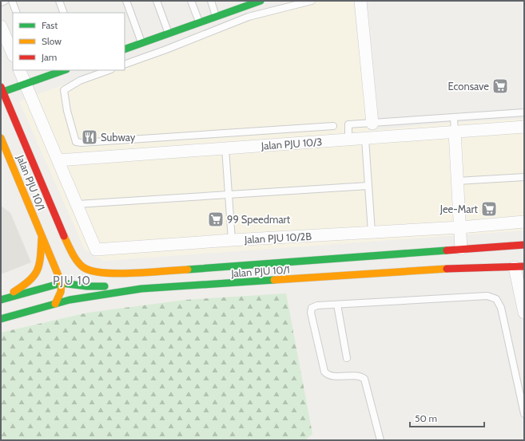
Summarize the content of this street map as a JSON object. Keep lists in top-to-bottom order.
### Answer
{
  "streets": {
    "street": ["Jalan PJU 10/3", "Jalan PJU 10/1", "Jalan PJU 10/2B"]
  },
  "districts": ["PJU 10"],
  "places": {
    "supermarket": ["Econsave", "Jee-Mart", "99 Speedmart"],
    "restaurant": ["Subway"]
  },
  "legend": ["Fast", "Slow", "Jam"],
  "scale_bar": "50 m"
}
